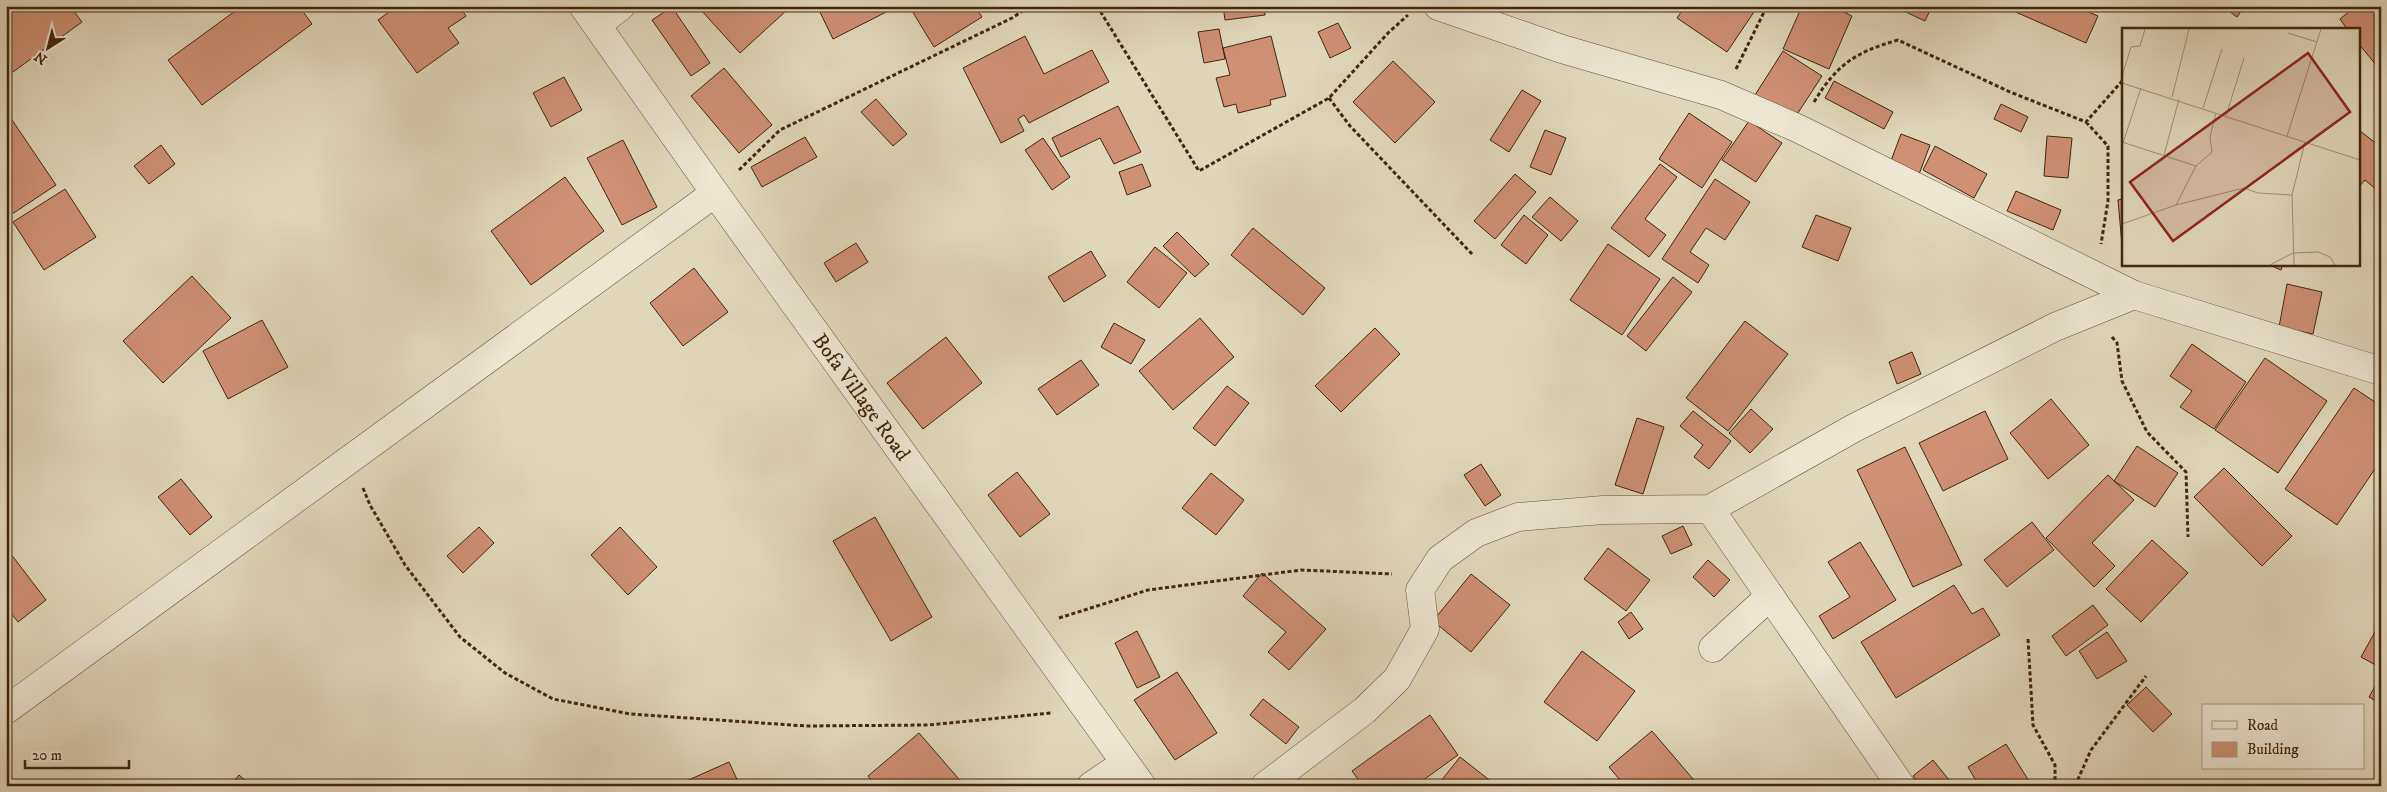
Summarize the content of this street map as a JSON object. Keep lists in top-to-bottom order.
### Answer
{
  "streets": {
    "street": ["Bofa Village Road"]
  },
  "legend": ["Road", "Building"],
  "scale_bar": "20 m",
  "north": "bottom left"
}
